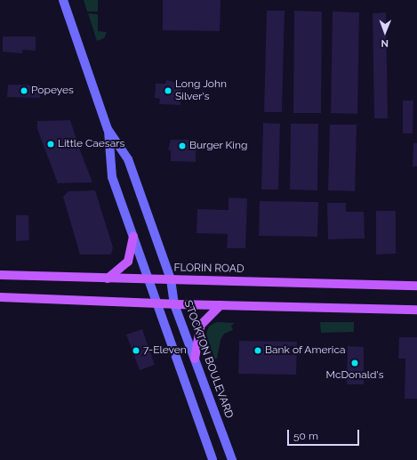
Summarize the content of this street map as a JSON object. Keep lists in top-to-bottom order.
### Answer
{
  "streets": {
    "main road": ["FLORIN ROAD", "STOCKTON BOULEVARD"]
  },
  "crossings": [
    ["FLORIN ROAD", "STOCKTON BOULEVARD"]
  ],
  "places": [
    "Popeyes",
    "Long John Silver's",
    "Little Caesars",
    "Burger King",
    "7-Eleven",
    "Bank of America",
    "McDonald's"
  ],
  "scale_bar": "50 m",
  "north": "bottom"
}
